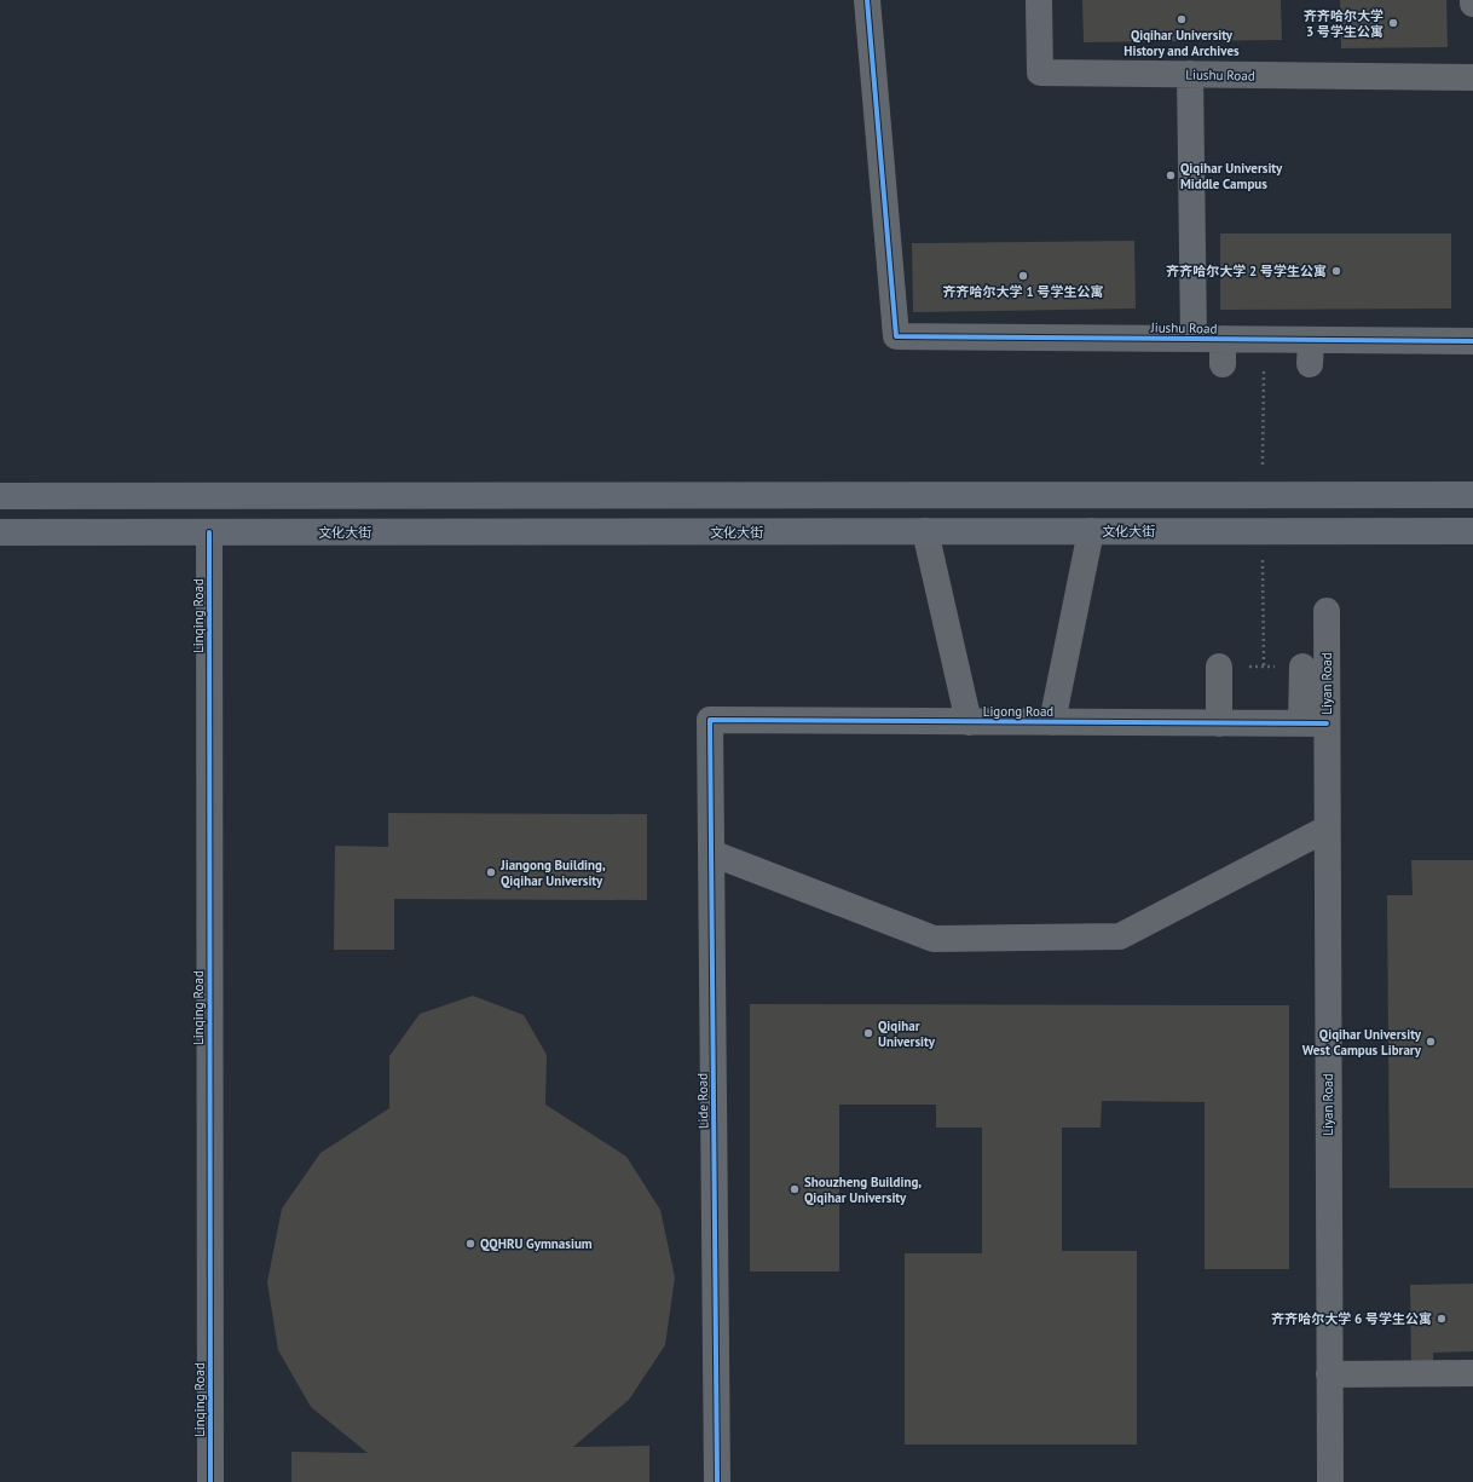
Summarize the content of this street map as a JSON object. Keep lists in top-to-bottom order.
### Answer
{
  "streets": {
    "main road": ["文化大街"],
    "street": [
      "Liushu Road",
      "Jiushu Road",
      "Linqing Road",
      "Liyan Road",
      "Ligong Road",
      "Lide Road"
    ]
  },
  "crossings": [
    ["文化大街", "Linqing Road"],
    ["Liyan Road", "Ligong Road"],
    ["Ligong Road", "Lide Road"]
  ],
  "places": [
    "Qiqihar University History and Archives",
    "齐齐哈尔大学 3 号学生公寓",
    "Qiqihar University Middle Campus",
    "齐齐哈尔大学 2 号学生公寓",
    "齐齐哈尔大学 1 号学生公寓",
    "Jiangong Building, Qiqihar University",
    "Qiqihar University",
    "Qiqihar University West Campus Library",
    "Shouzheng Building, Qiqihar University",
    "QQHRU Gymnasium",
    "齐齐哈尔大学 6 号学生公寓"
  ]
}
